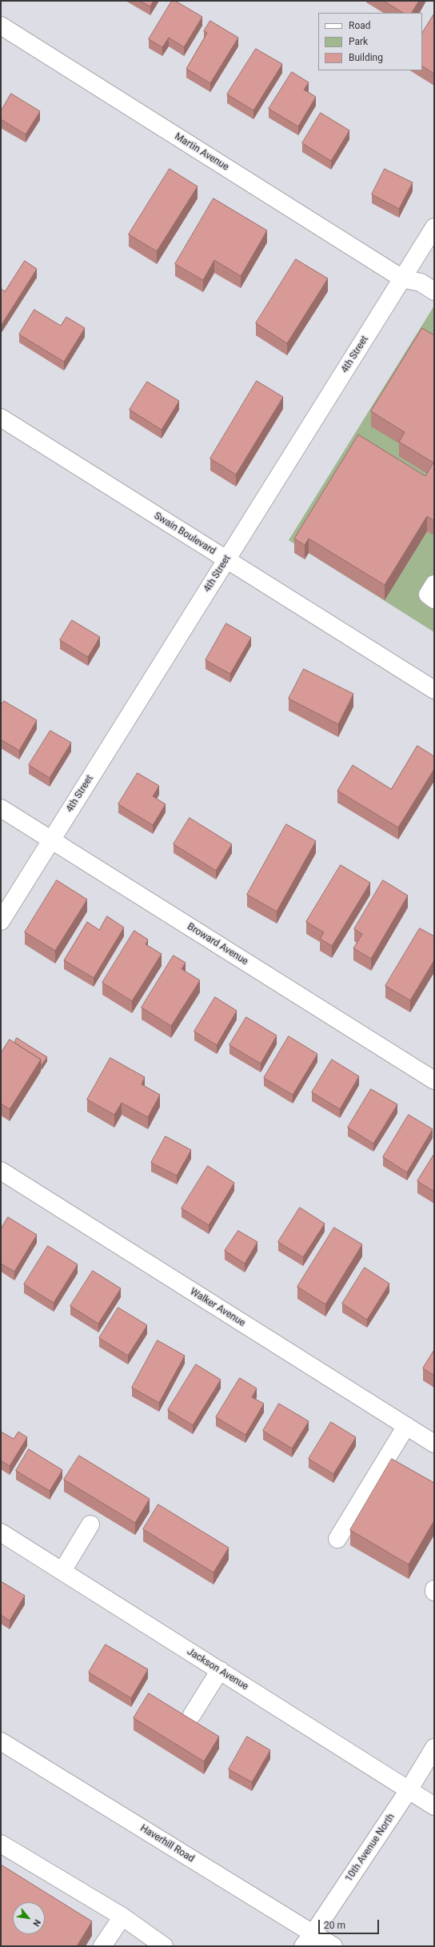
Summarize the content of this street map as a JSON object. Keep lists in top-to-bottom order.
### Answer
{
  "streets": {
    "street": [
      "Martin Avenue",
      "4th Street",
      "Swain Boulevard",
      "Broward Avenue",
      "Walker Avenue",
      "Jackson Avenue",
      "Haverhill Road",
      "10th Avenue North"
    ]
  },
  "crossings": [
    ["Martin Avenue", "4th Street"],
    ["4th Street", "Swain Boulevard"],
    ["4th Street", "Broward Avenue"],
    ["Jackson Avenue", "10th Avenue North"],
    ["Haverhill Road", "10th Avenue North"]
  ],
  "legend": ["Road", "Park", "Building"],
  "scale_bar": "20 m",
  "north": "bottom right"
}
